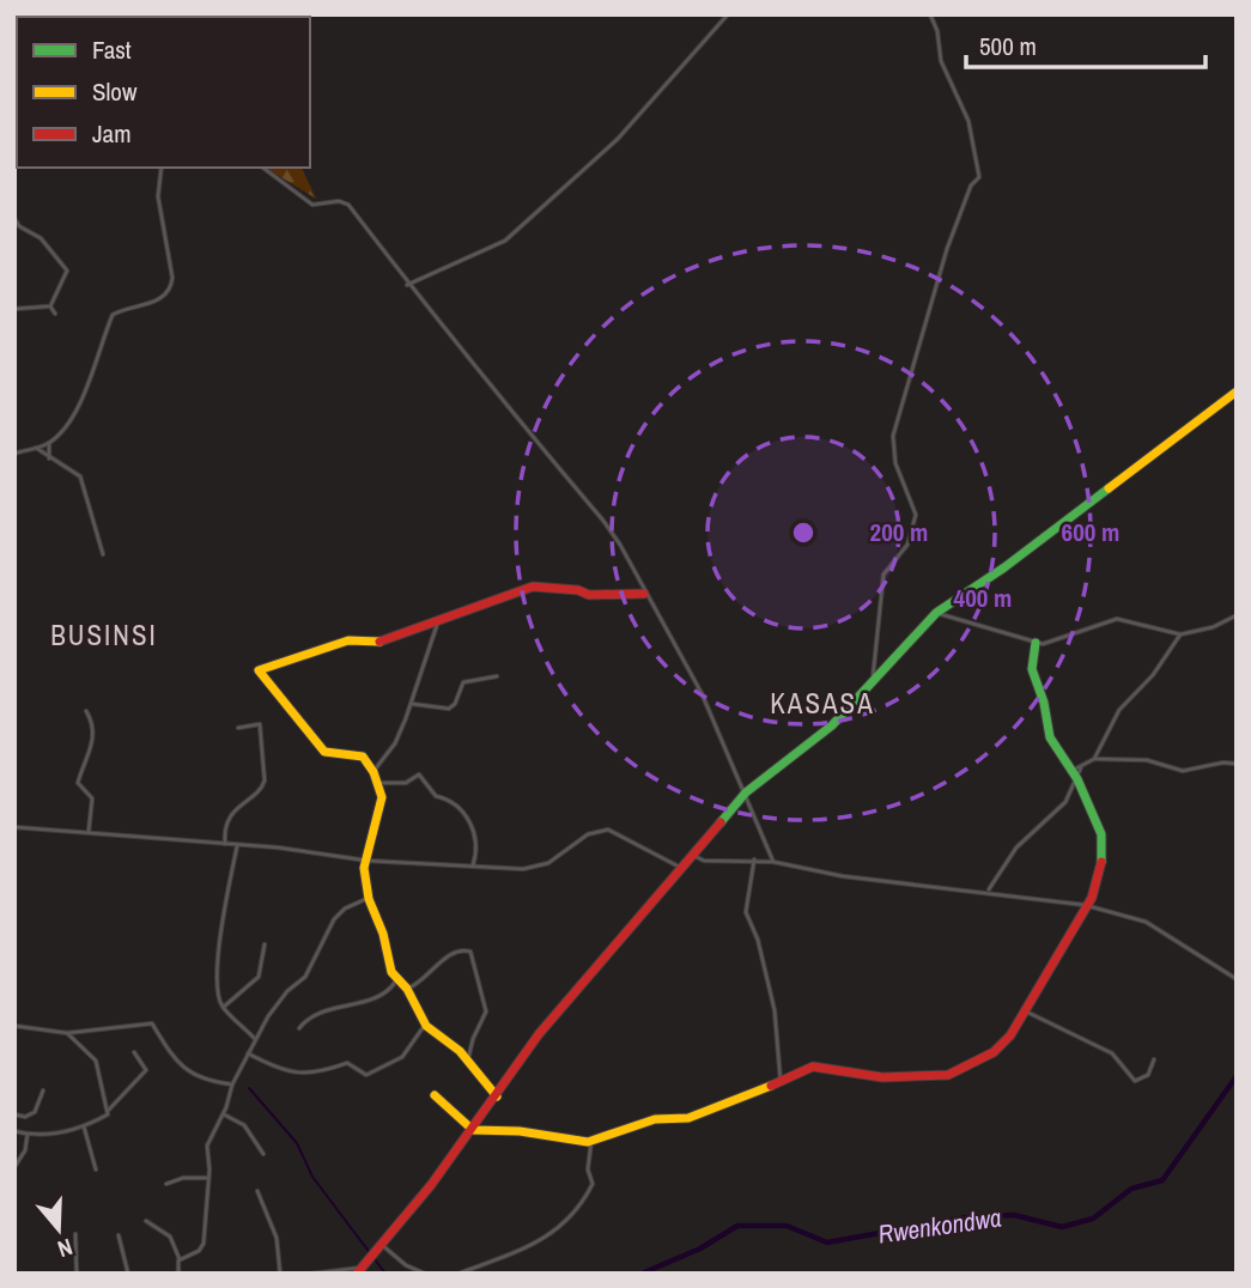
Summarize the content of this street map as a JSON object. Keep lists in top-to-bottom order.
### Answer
{
  "districts": ["BUSINSI", "KASASA"],
  "water": ["Rwenkondwa"],
  "legend": ["Fast", "Slow", "Jam"],
  "scale_bar": "500 m",
  "north": "bottom",
  "rings": ["200 m", "600 m", "400 m"]
}
